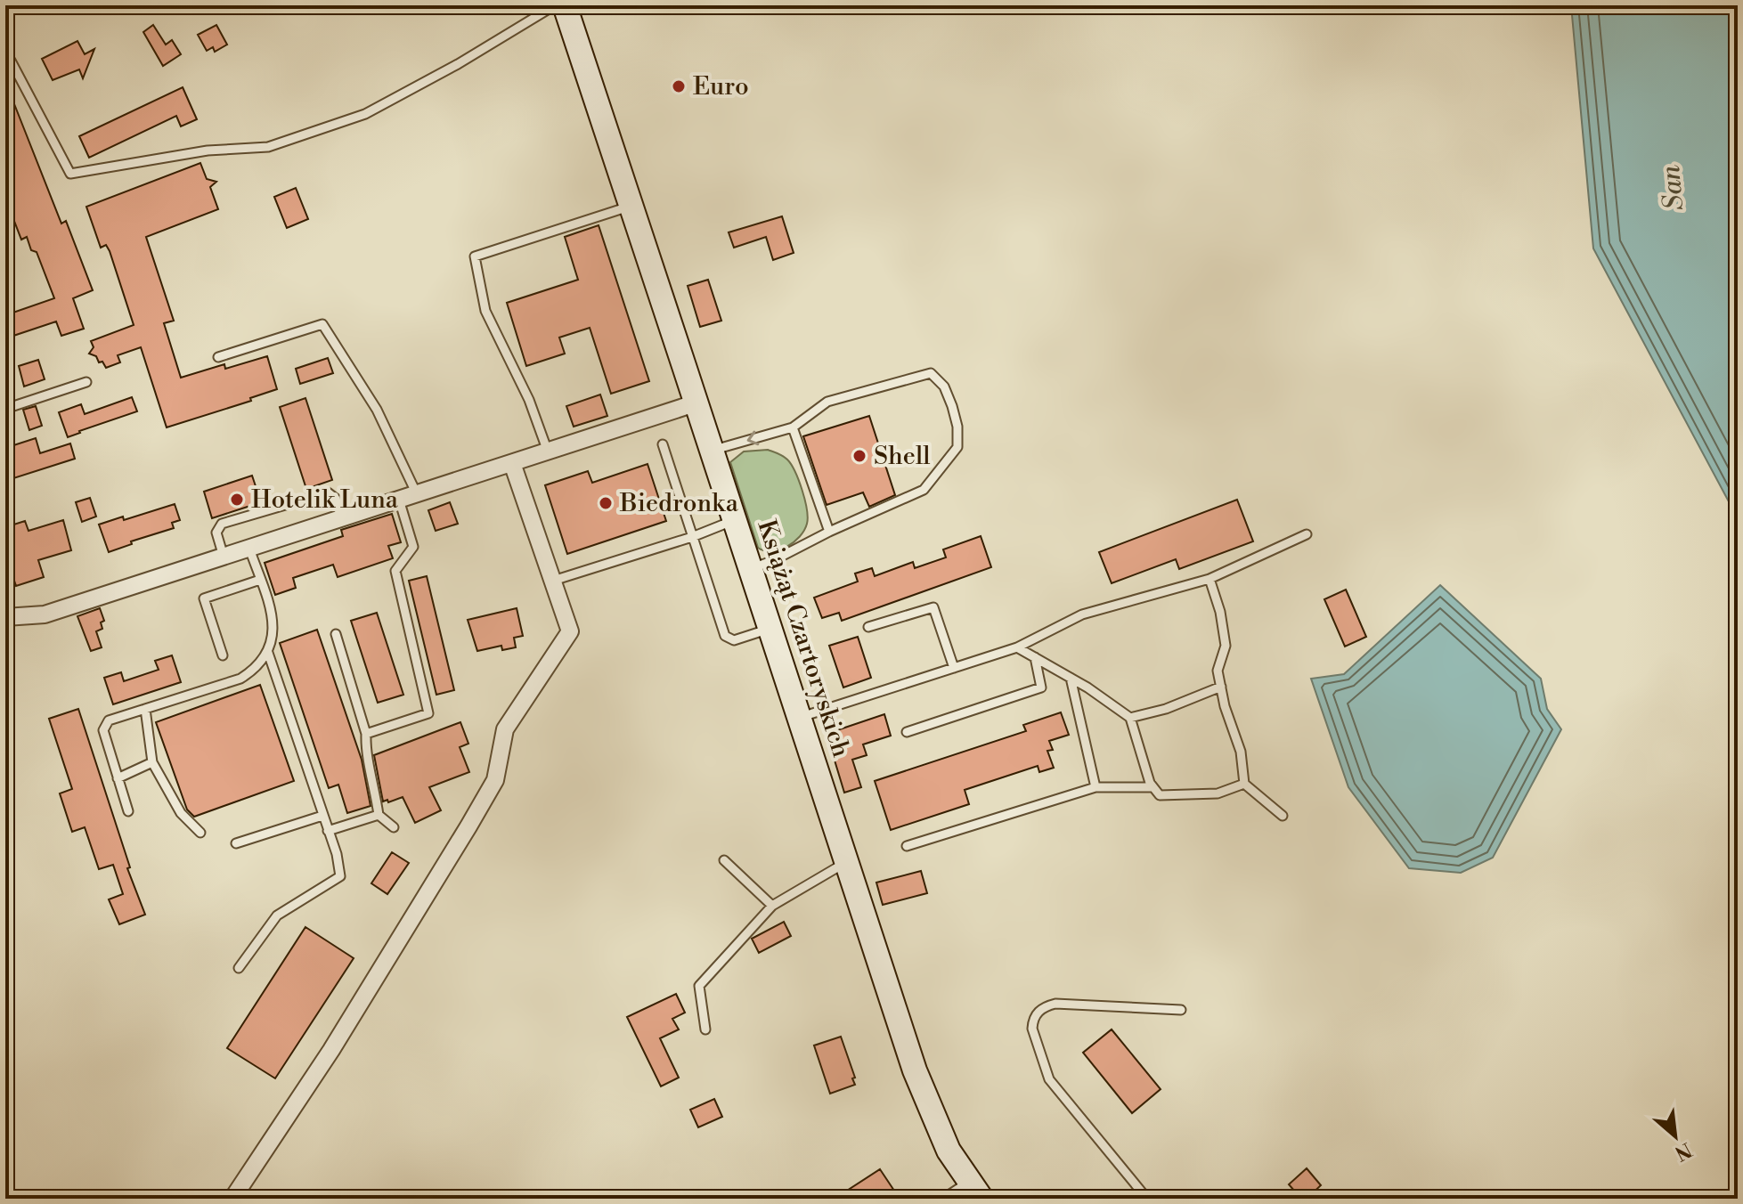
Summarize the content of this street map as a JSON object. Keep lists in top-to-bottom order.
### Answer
{
  "streets": {
    "main road": ["Książąt Czartoryskich"]
  },
  "water": ["San"],
  "places": [
    "Euro",
    "Shell",
    "Hotelik Luna",
    "Biedronka"
  ],
  "north": "bottom right"
}
